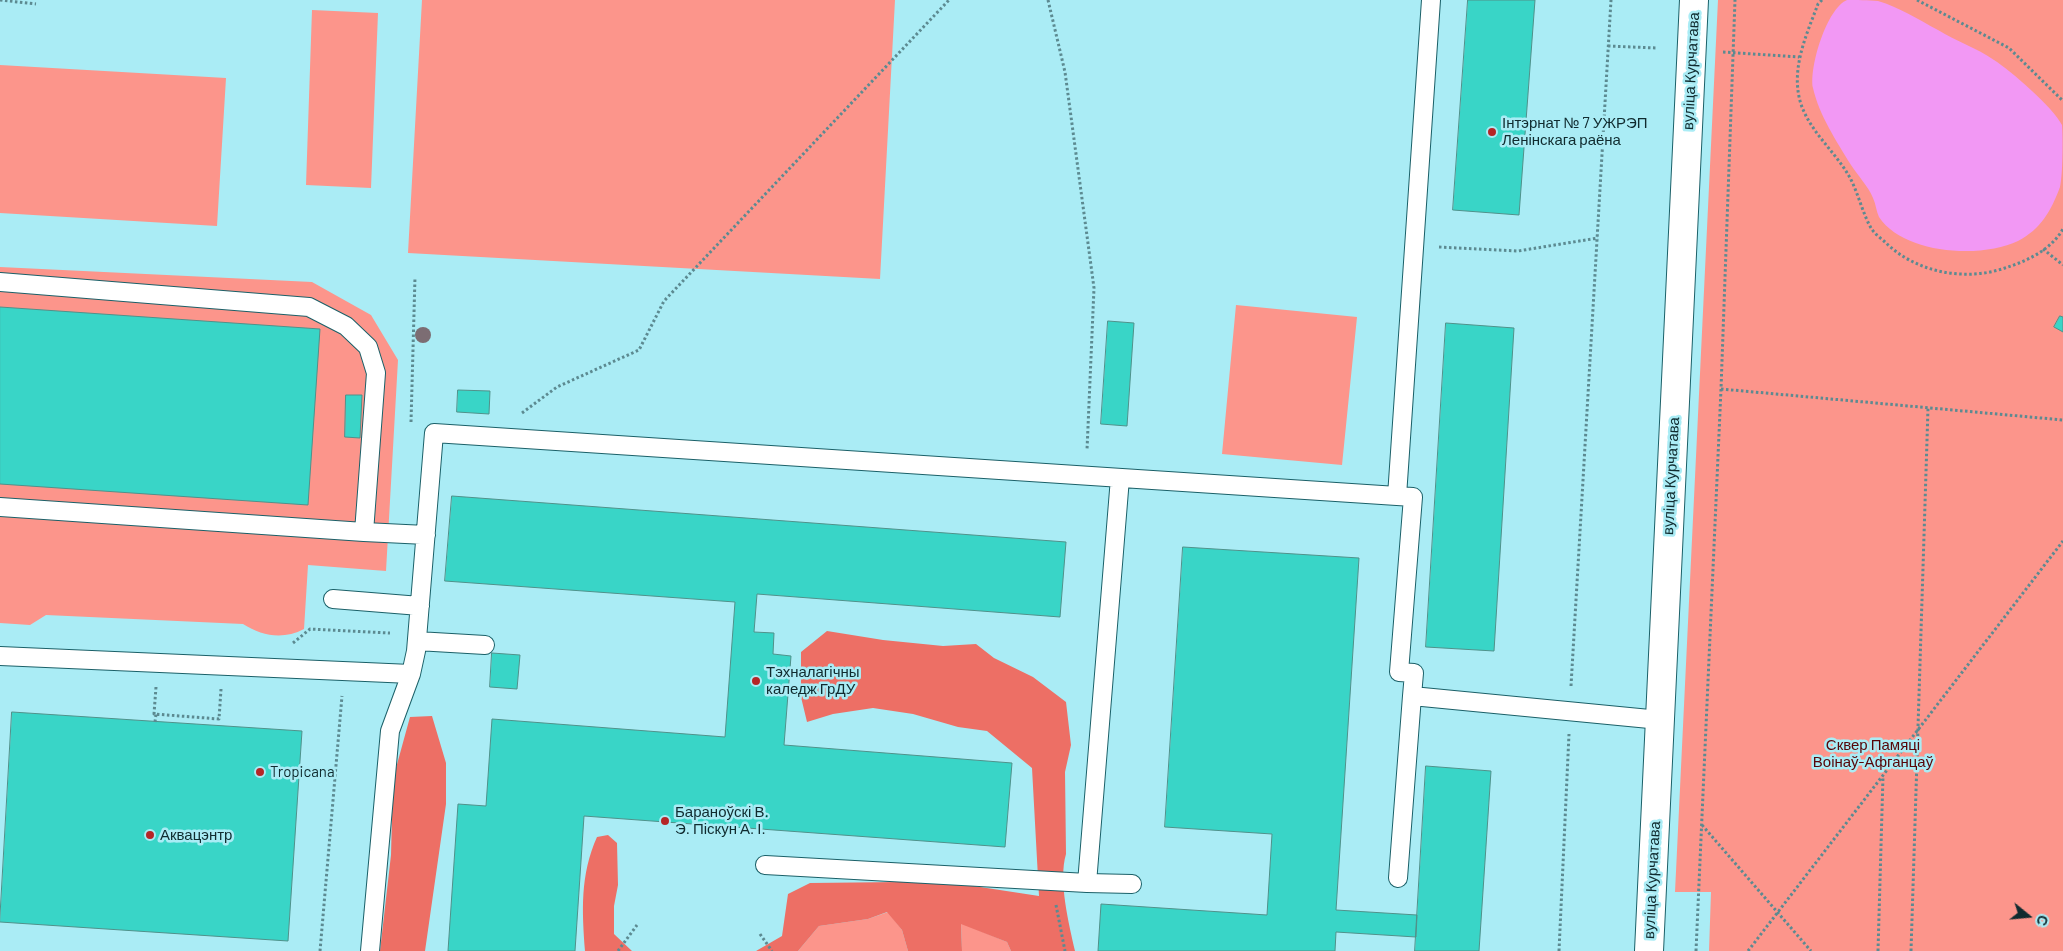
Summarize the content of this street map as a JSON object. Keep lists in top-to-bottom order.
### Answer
{
  "streets": {
    "main road": ["вуліца Курчатава"]
  },
  "parks": ["Сквер Памяці Воінаў-Афганцаў"],
  "places": [
    "Інтэрнат № 7 УЖРЭП Ленінскага раёна",
    "Тэхналагічны каледж ГрДУ",
    "Tropicana",
    "Бараноўскі В. Э. Піскун А. І.",
    "Аквацэнтр"
  ],
  "north": "right"
}
